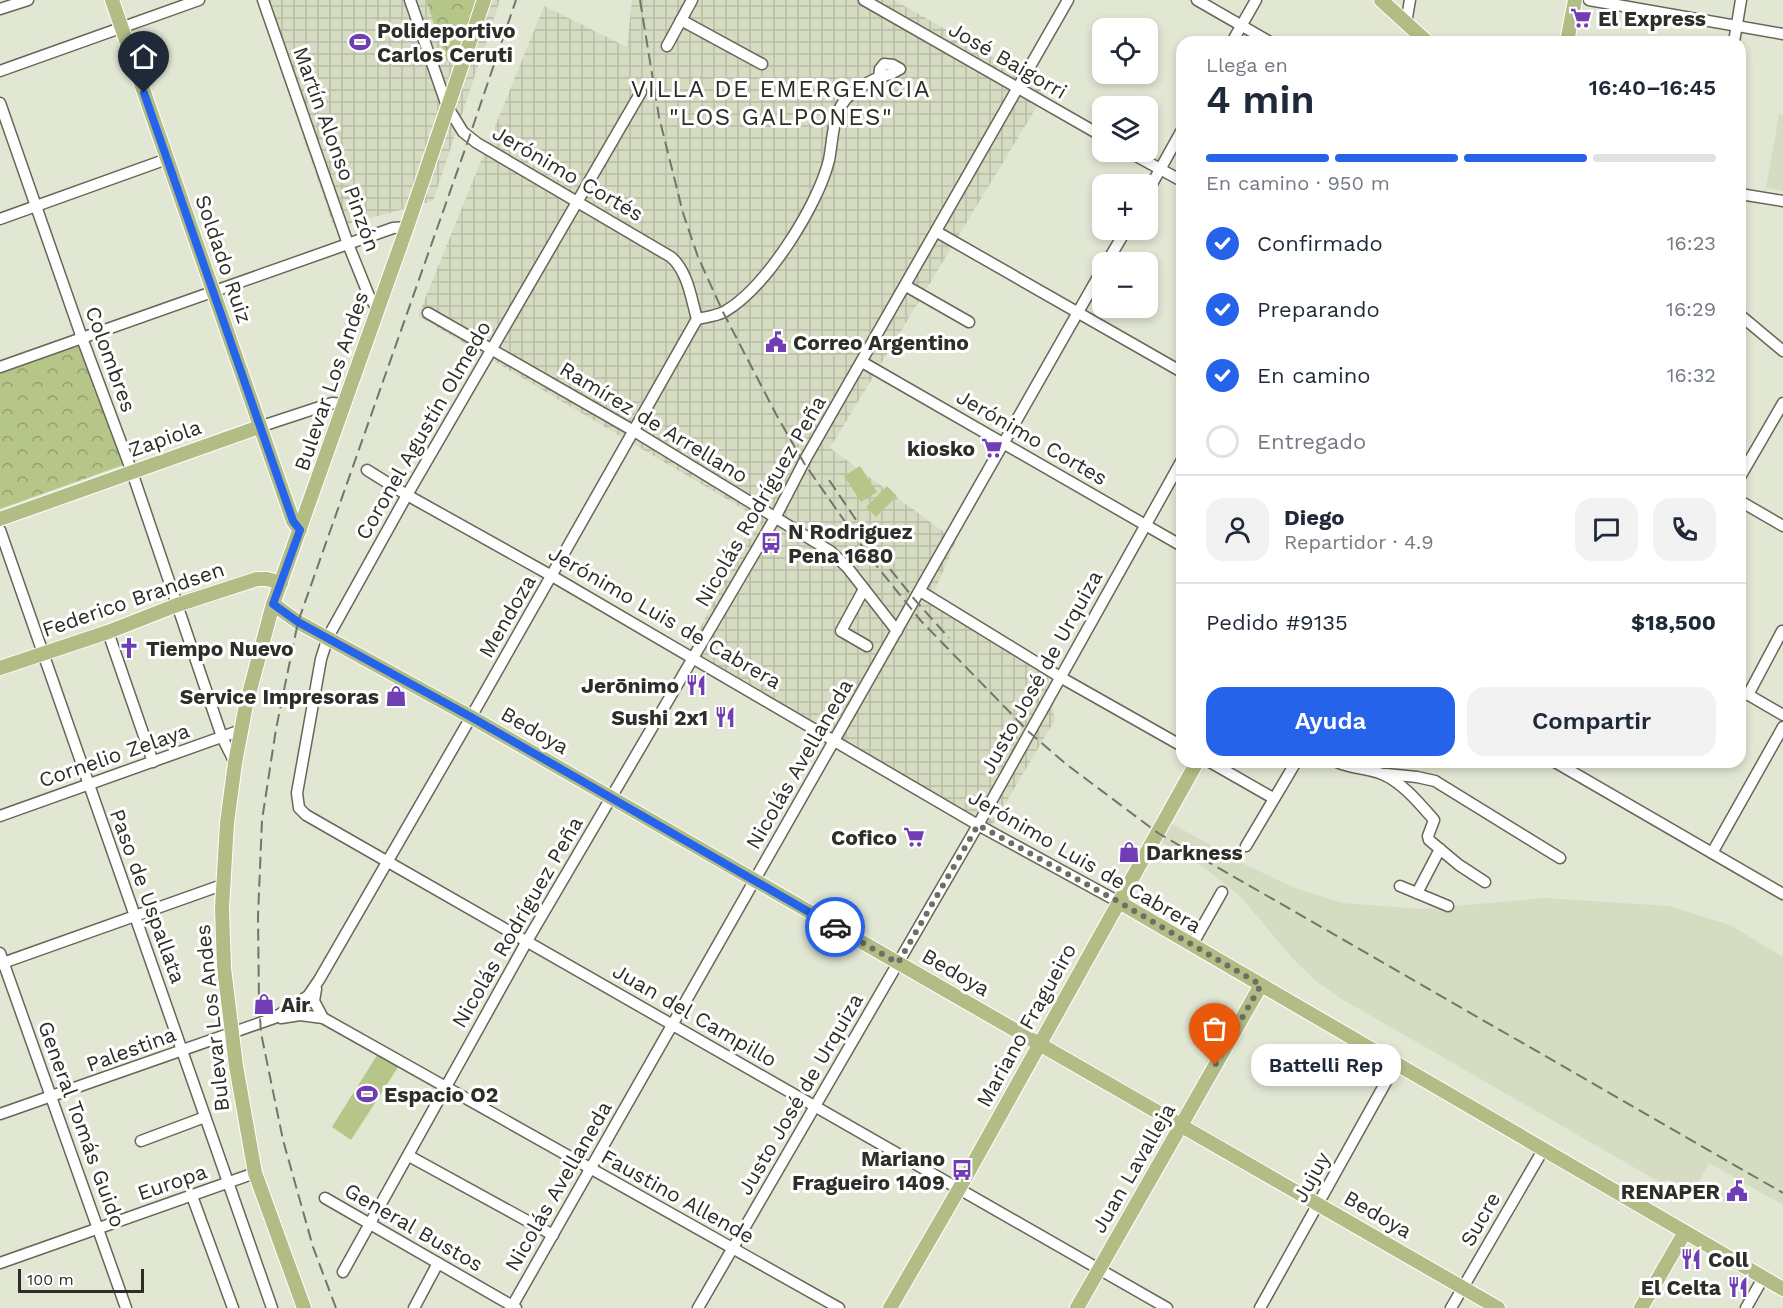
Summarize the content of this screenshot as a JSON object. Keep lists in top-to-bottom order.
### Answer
{
  "streets": {
    "main road": [
      "Soldado Ruiz",
      "Bulevar Los Andes",
      "Zapiola",
      "Federico Brandsen",
      "Jerónimo Luis de Cabrera",
      "Bedoya",
      "Mariano Fragueiro",
      "Juan Lavalleja"
    ],
    "street": [
      "José Baigorri",
      "Martín Alonso Pinzón",
      "Jerónimo Cortés",
      "Colombres",
      "Ramírez de Arrellano",
      "Coronel Agustín Olmedo",
      "Jerónimo Cortes",
      "Nicolás Rodríguez Peña",
      "Mendoza",
      "Justo José de Urquiza",
      "Cornelio Zelaya",
      "Nicolás Avellaneda",
      "Paso de Uspallata",
      "Juan del Campillo",
      "Palestina",
      "General Tomás Guido",
      "Jujuy",
      "Europa",
      "Faustino Allende",
      "Sucre",
      "General Bustos"
    ]
  },
  "crossings": [
    ["José Baigorri", "Nicolás Rodríguez Peña"],
    ["Martín Alonso Pinzón", "Bulevar Los Andes"],
    ["Jerónimo Cortés", "Bulevar Los Andes"],
    ["Jerónimo Cortés", "Coronel Agustín Olmedo"],
    ["Jerónimo Cortés", "Mendoza"],
    ["Soldado Ruiz", "Bulevar Los Andes"],
    ["Soldado Ruiz", "Zapiola"],
    ["Colombres", "Bulevar Los Andes"],
    ["Colombres", "Zapiola"],
    ["Colombres", "Federico Brandsen"],
    ["Colombres", "Cornelio Zelaya"],
    ["Bulevar Los Andes", "Zapiola"],
    ["Bulevar Los Andes", "Federico Brandsen"],
    ["Bulevar Los Andes", "Bedoya"],
    ["Bulevar Los Andes", "Cornelio Zelaya"],
    ["Bulevar Los Andes", "Palestina"],
    ["Bulevar Los Andes", "Europa"],
    ["Ramírez de Arrellano", "Coronel Agustín Olmedo"],
    ["Ramírez de Arrellano", "Nicolás Rodríguez Peña"],
    ["Ramírez de Arrellano", "Mendoza"],
    ["Ramírez de Arrellano", "Nicolás Avellaneda"],
    ["Coronel Agustín Olmedo", "Jerónimo Luis de Cabrera"],
    ["Coronel Agustín Olmedo", "Bedoya"],
    ["Coronel Agustín Olmedo", "Juan del Campillo"],
    ["Jerónimo Cortes", "Nicolás Rodríguez Peña"],
    ["Jerónimo Cortes", "Justo José de Urquiza"],
    ["Jerónimo Cortes", "Nicolás Avellaneda"],
    ["Nicolás Rodríguez Peña", "Jerónimo Luis de Cabrera"],
    ["Nicolás Rodríguez Peña", "Bedoya"],
    ["Nicolás Rodríguez Peña", "Juan del Campillo"],
    ["Nicolás Rodríguez Peña", "Faustino Allende"],
    ["Nicolás Rodríguez Peña", "General Bustos"],
    ["Federico Brandsen", "Paso de Uspallata"],
    ["Mendoza", "Jerónimo Luis de Cabrera"],
    ["Mendoza", "Bedoya"],
    ["Mendoza", "Juan del Campillo"],
    ["Mendoza", "Palestina"],
    ["Mendoza", "Faustino Allende"],
    ["Jerónimo Luis de Cabrera", "Justo José de Urquiza"],
    ["Jerónimo Luis de Cabrera", "Nicolás Avellaneda"],
    ["Jerónimo Luis de Cabrera", "Mariano Fragueiro"],
    ["Jerónimo Luis de Cabrera", "Juan Lavalleja"],
    ["Jerónimo Luis de Cabrera", "Jujuy"],
    ["Jerónimo Luis de Cabrera", "Sucre"],
    ["Justo José de Urquiza", "Bedoya"],
    ["Justo José de Urquiza", "Juan del Campillo"],
    ["Justo José de Urquiza", "Faustino Allende"],
    ["Bedoya", "Nicolás Avellaneda"],
    ["Bedoya", "Mariano Fragueiro"],
    ["Bedoya", "Juan Lavalleja"],
    ["Bedoya", "Jujuy"],
    ["Bedoya", "Sucre"],
    ["Cornelio Zelaya", "Paso de Uspallata"],
    ["Nicolás Avellaneda", "Juan del Campillo"],
    ["Nicolás Avellaneda", "Faustino Allende"],
    ["Nicolás Avellaneda", "General Bustos"],
    ["Paso de Uspallata", "Palestina"],
    ["Paso de Uspallata", "Europa"],
    ["Juan del Campillo", "Mariano Fragueiro"],
    ["Juan del Campillo", "Juan Lavalleja"],
    ["Palestina", "General Tomás Guido"],
    ["Palestina", "Faustino Allende"],
    ["General Tomás Guido", "Europa"]
  ],
  "districts": ["VILLA DE EMERGENCIA \"LOS GALPONES\""],
  "places": {
    "supermarket": ["El Express", "kiosko", "Cofico"],
    "sports": ["Polideportivo Carlos Ceruti", "Espacio O2"],
    "public building": ["Correo Argentino", "RENAPER"],
    "bus stop": ["N Rodriguez Pena 1680", "Mariano Fragueiro 1409"],
    "church": ["Tiempo Nuevo"],
    "restaurant": [
      "Jerōnimo",
      "Sushi 2x1",
      "Coll",
      "El Celta"
    ],
    "shop": ["Service Impresoras", "Darkness", "Air"],
    "other": ["Battelli Rep"]
  },
  "scale_bar": "100 m",
  "page": {
    "map_buttons": ["+", "−"],
    "heading": ["4 min", "Llega en", "16:40–16:45"],
    "panel": [
      "Diego",
      "Repartidor · 4.9",
      "Pedido #9135",
      "$18,500"
    ],
    "bar": "En camino · 950 m",
    "list": [
      ["Confirmado", "16:23"],
      ["Preparando", "16:29"],
      ["En camino", "16:32"],
      "Entregado"
    ],
    "buttons": ["Ayuda", "Compartir"],
    "bubble": "Battelli Rep",
    "scale": "100 m"
  }
}
